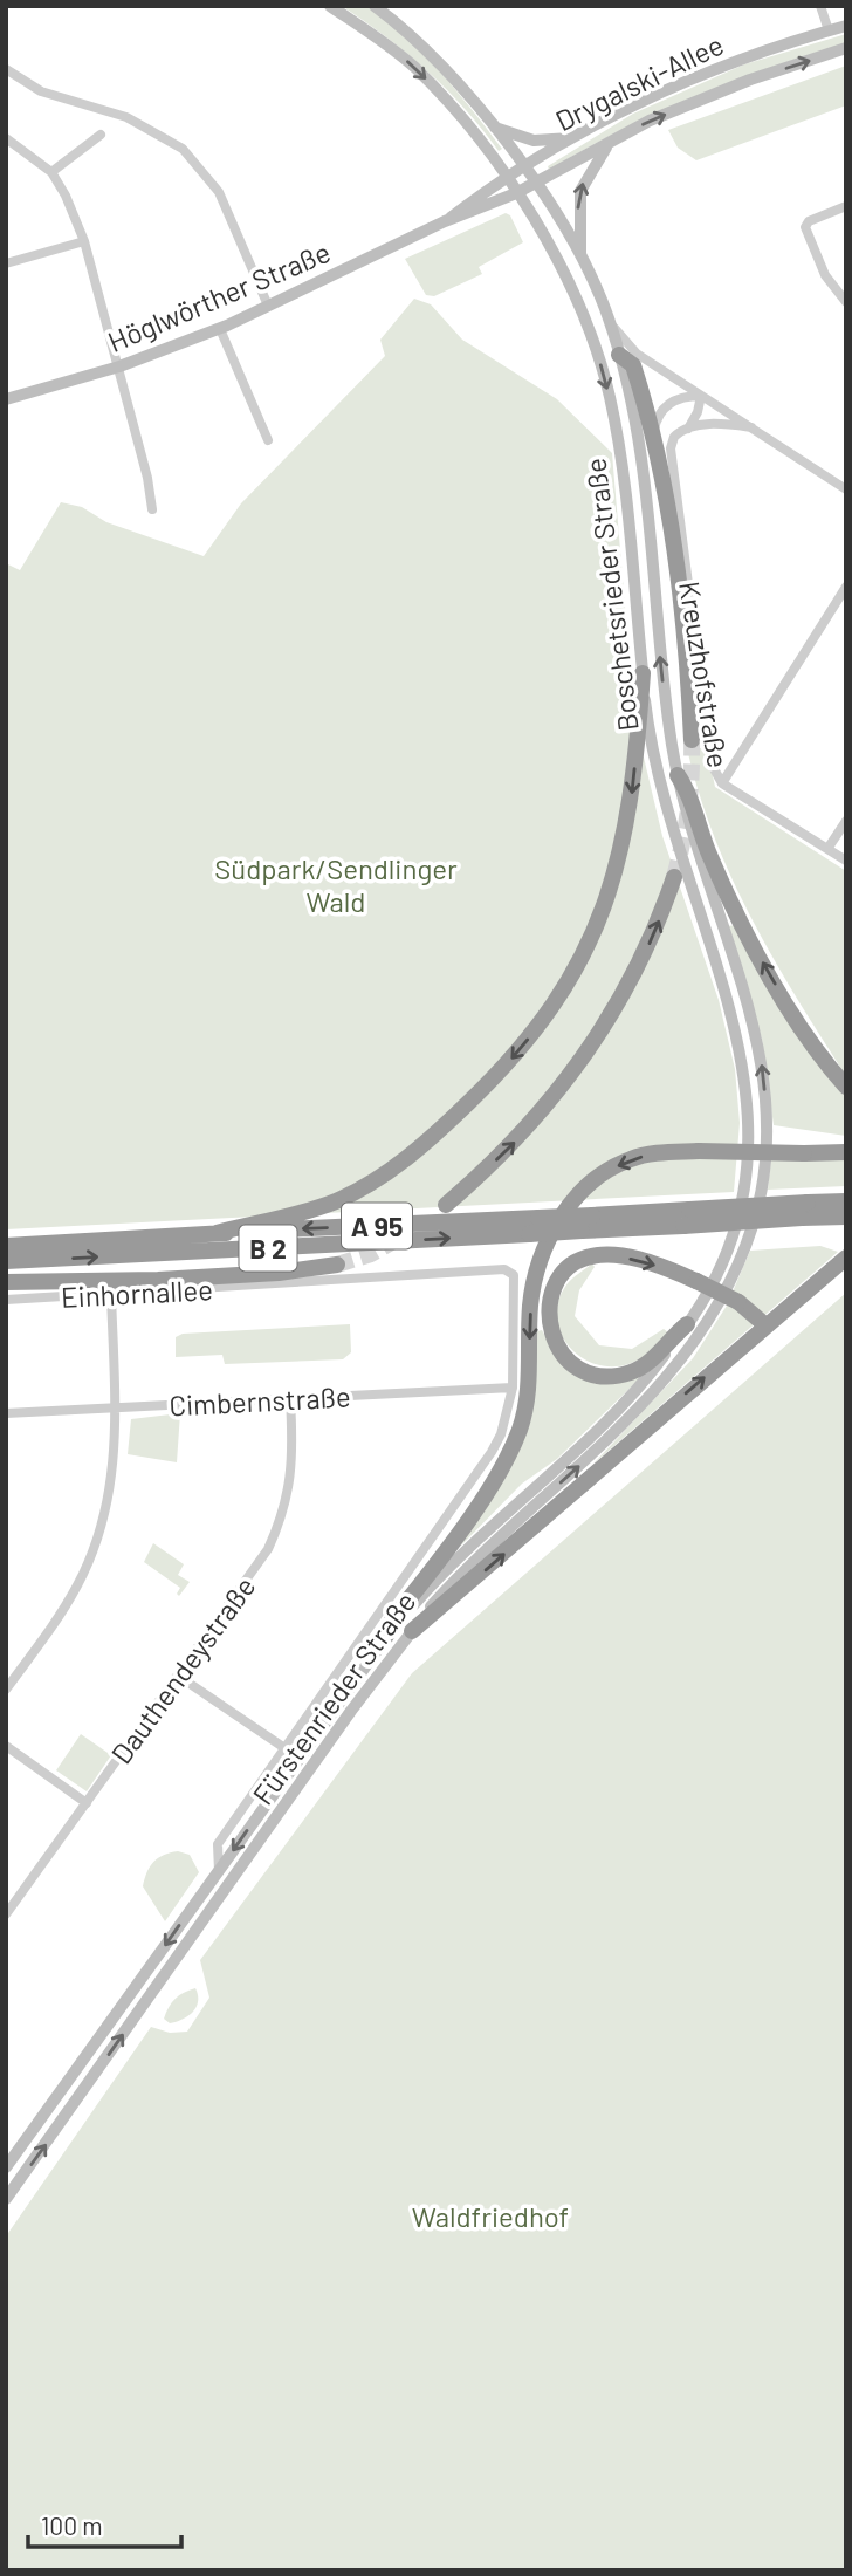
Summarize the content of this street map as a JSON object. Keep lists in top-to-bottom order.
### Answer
{
  "streets": {
    "highway": ["A 95", "B 2"],
    "main road": [
      "Drygalski-Allee",
      "Höglwörther Straße",
      "Boschetsrieder Straße",
      "Fürstenrieder Straße"
    ],
    "street": [
      "Kreuzhofstraße",
      "Einhornallee",
      "Cimbernstraße",
      "Dauthendeystraße"
    ]
  },
  "crossings": [
    ["Drygalski-Allee", "Höglwörther Straße"],
    ["Drygalski-Allee", "Boschetsrieder Straße"],
    ["Höglwörther Straße", "Boschetsrieder Straße"],
    ["Boschetsrieder Straße", "Fürstenrieder Straße"],
    ["A 95", "B 2"],
    ["Einhornallee", "Fürstenrieder Straße"],
    ["Cimbernstraße", "Dauthendeystraße"],
    ["Cimbernstraße", "Fürstenrieder Straße"]
  ],
  "parks": ["Südpark/Sendlinger Wald", "Waldfriedhof"],
  "scale_bar": "100 m"
}
